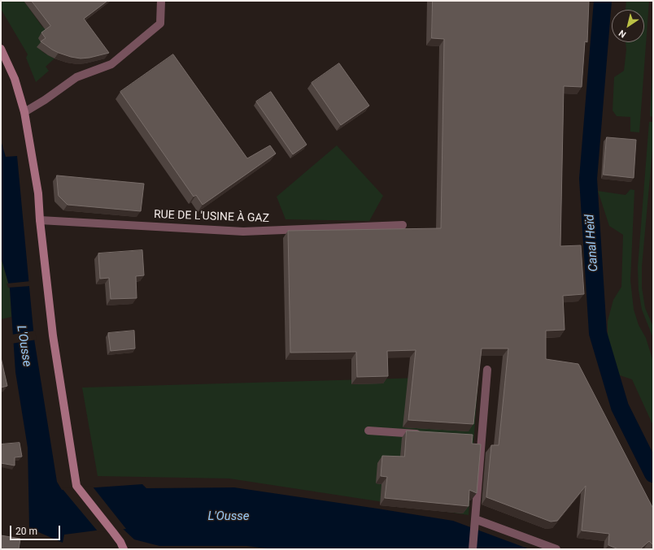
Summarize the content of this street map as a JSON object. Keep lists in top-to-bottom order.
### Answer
{
  "streets": {
    "lane": ["RUE DE L'USINE À GAZ"]
  },
  "water": ["Canal Heïd", "L'Ousse"],
  "scale_bar": "20 m",
  "north": "bottom left"
}
